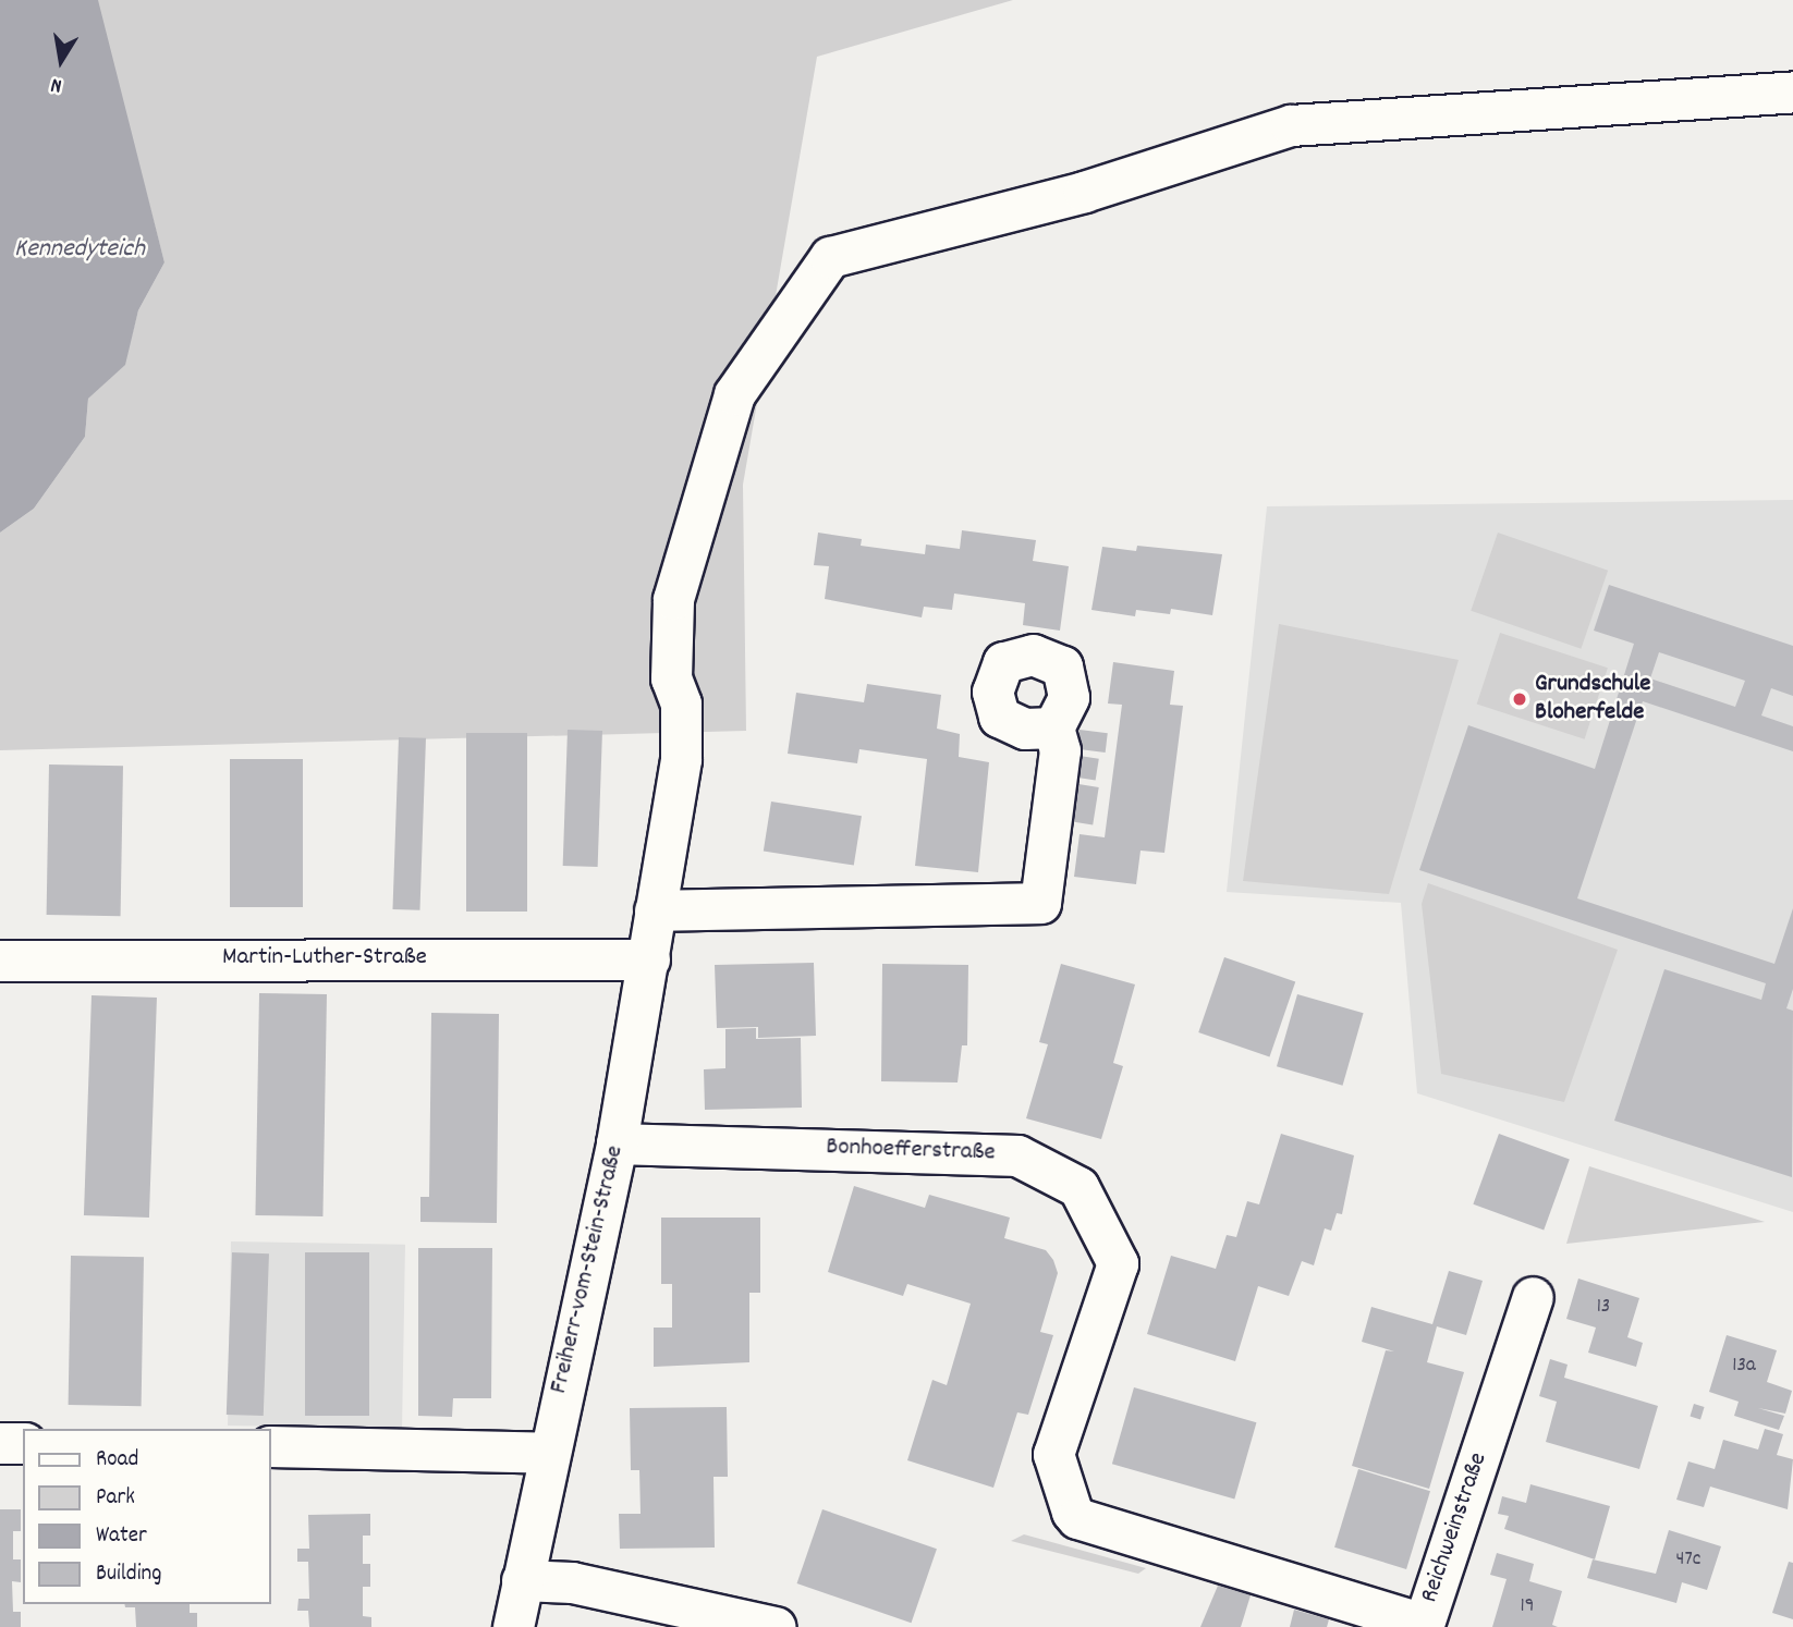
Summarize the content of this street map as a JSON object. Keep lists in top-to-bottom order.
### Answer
{
  "streets": {
    "street": [
      "Martin-Luther-Straße",
      "Bonhoefferstraße",
      "Freiherr-vom-Stein-Straße",
      "Reichweinstraße"
    ]
  },
  "crossings": [
    ["Martin-Luther-Straße", "Freiherr-vom-Stein-Straße"],
    ["Bonhoefferstraße", "Freiherr-vom-Stein-Straße"],
    ["Bonhoefferstraße", "Reichweinstraße"]
  ],
  "water": ["Kennedyteich"],
  "places": ["Grundschule Bloherfelde"],
  "house_numbers": [
    "13",
    "13a",
    "47c",
    "19"
  ],
  "legend": [
    "Road",
    "Park",
    "Water",
    "Building"
  ],
  "north": "bottom"
}
